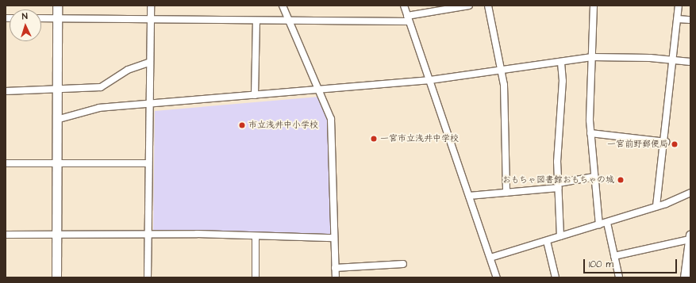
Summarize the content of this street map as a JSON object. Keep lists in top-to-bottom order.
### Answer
{
  "places": [
    "市立浅井中小学校",
    "一宮市立浅井中学校",
    "一宮前野郵便局",
    "おもちゃ図書館おもちゃの城"
  ],
  "scale_bar": "100 m",
  "north": "top"
}
